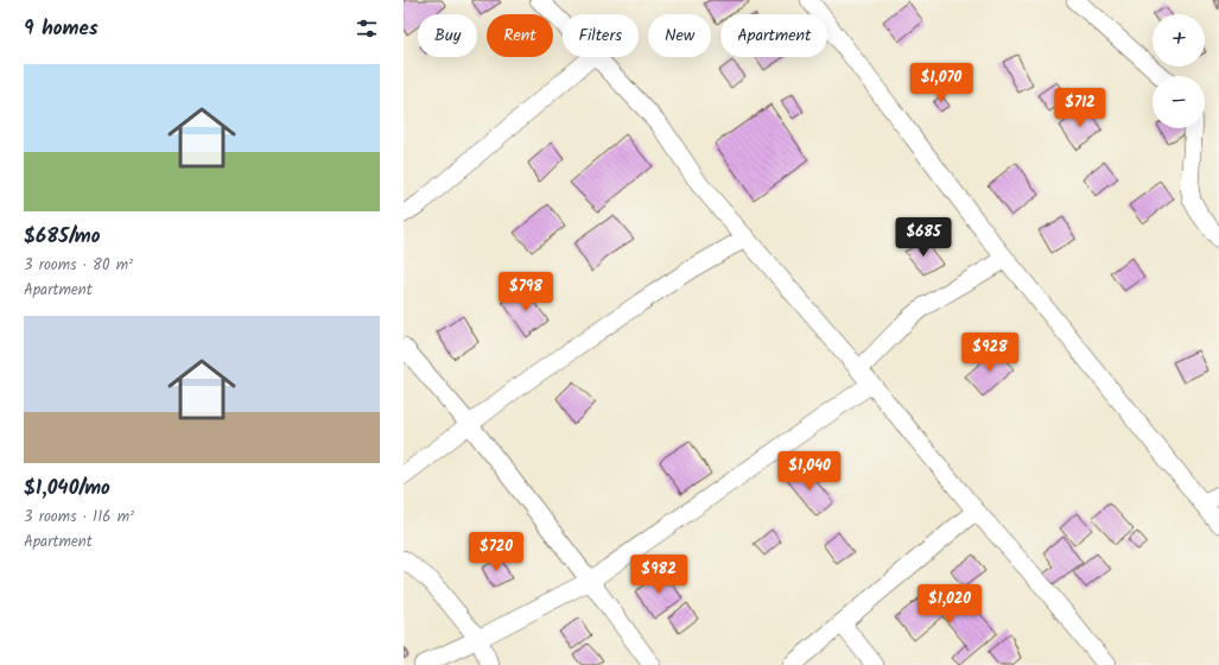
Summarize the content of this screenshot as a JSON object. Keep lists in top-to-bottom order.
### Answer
{
  "page": {
    "heading": "9 homes",
    "map_buttons": ["+", "−"],
    "chip": [
      "Buy",
      "Rent",
      "Filters",
      "New",
      "Apartment"
    ],
    "list": [
      {
        "name": "$685/mo",
        "note": "3 rooms · 80 m² · Apartment"
      },
      {
        "name": "$1,040/mo",
        "note": "3 rooms · 116 m² · Apartment"
      }
    ],
    "price": [
      "$1,070",
      "$712",
      "$685",
      "$798",
      "$928",
      "$1,040",
      "$720",
      "$982",
      "$1,020"
    ]
  }
}
